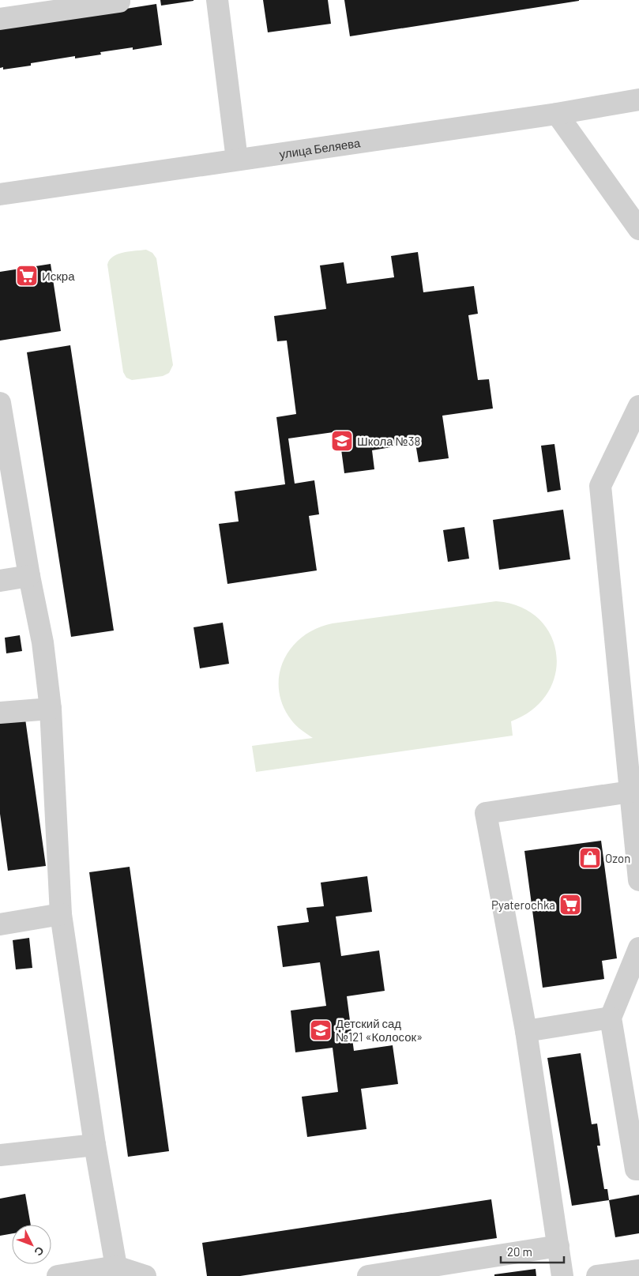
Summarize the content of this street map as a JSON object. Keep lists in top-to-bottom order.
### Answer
{
  "streets": {
    "street": ["улица Беляева"]
  },
  "places": {
    "supermarket": ["Искра", "Pyaterochka"],
    "school or university": ["Школа №38", "Детский сад №121 «Колосок»"],
    "shop": ["Ozon"]
  },
  "scale_bar": "20 m",
  "north": "bottom right"
}
